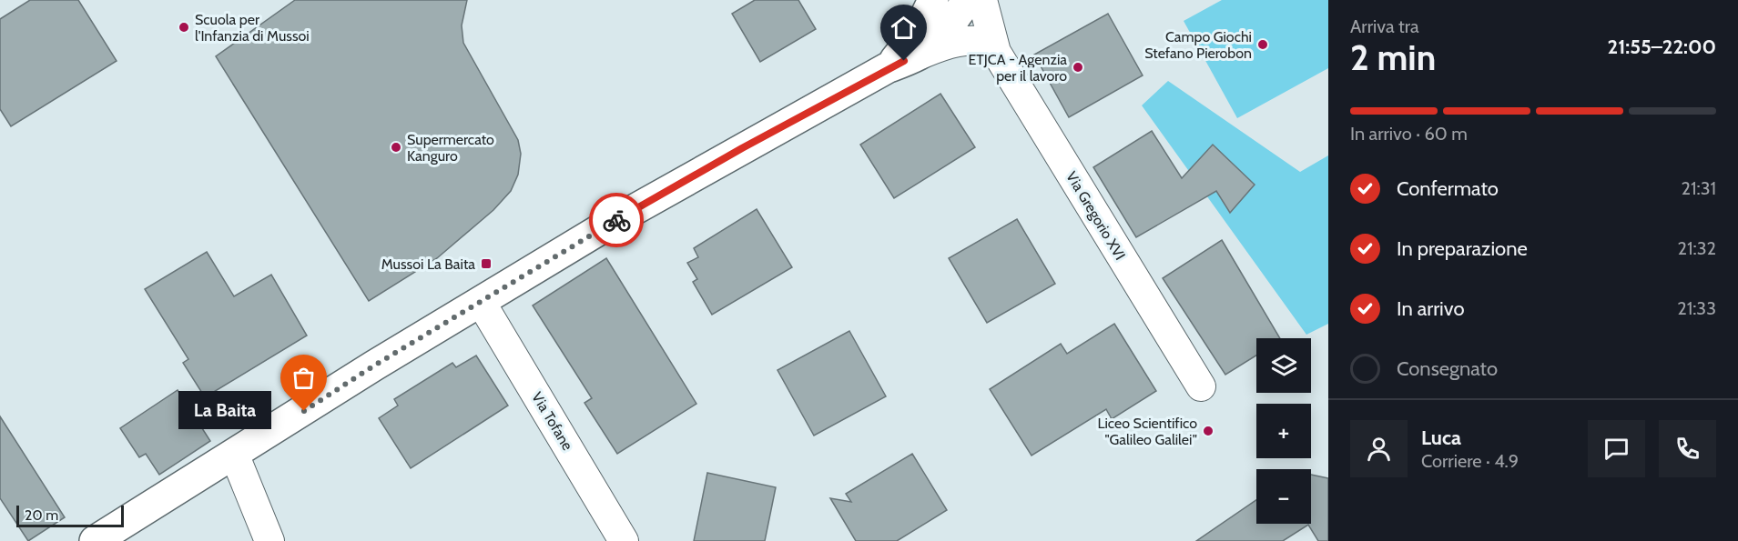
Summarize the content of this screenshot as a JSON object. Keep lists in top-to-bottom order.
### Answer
{
  "streets": {
    "street": ["Via Gregorio XVI", "Via Tofane"]
  },
  "places": {
    "other": [
      "Scuola per l'Infanzia di Mussoi",
      "Campo Giochi Stefano Pierobon",
      "ETJCA - Agenzia per il lavoro",
      "Supermercato Kanguro",
      "La Baita",
      "Liceo Scientifico \"Galileo Galilei\""
    ],
    "transit": ["Mussoi La Baita"]
  },
  "scale_bar": "20 m",
  "page": {
    "heading": ["2 min", "Arriva tra", "21:55–22:00"],
    "panel": ["Luca", "Corriere · 4.9"],
    "bar": "In arrivo · 60 m",
    "list": [
      ["Confermato", "21:31"],
      ["In preparazione", "21:32"],
      ["In arrivo", "21:33"],
      "Consegnato"
    ],
    "map_buttons": ["+", "−"],
    "bubble": "La Baita",
    "scale": "20 m"
  }
}
